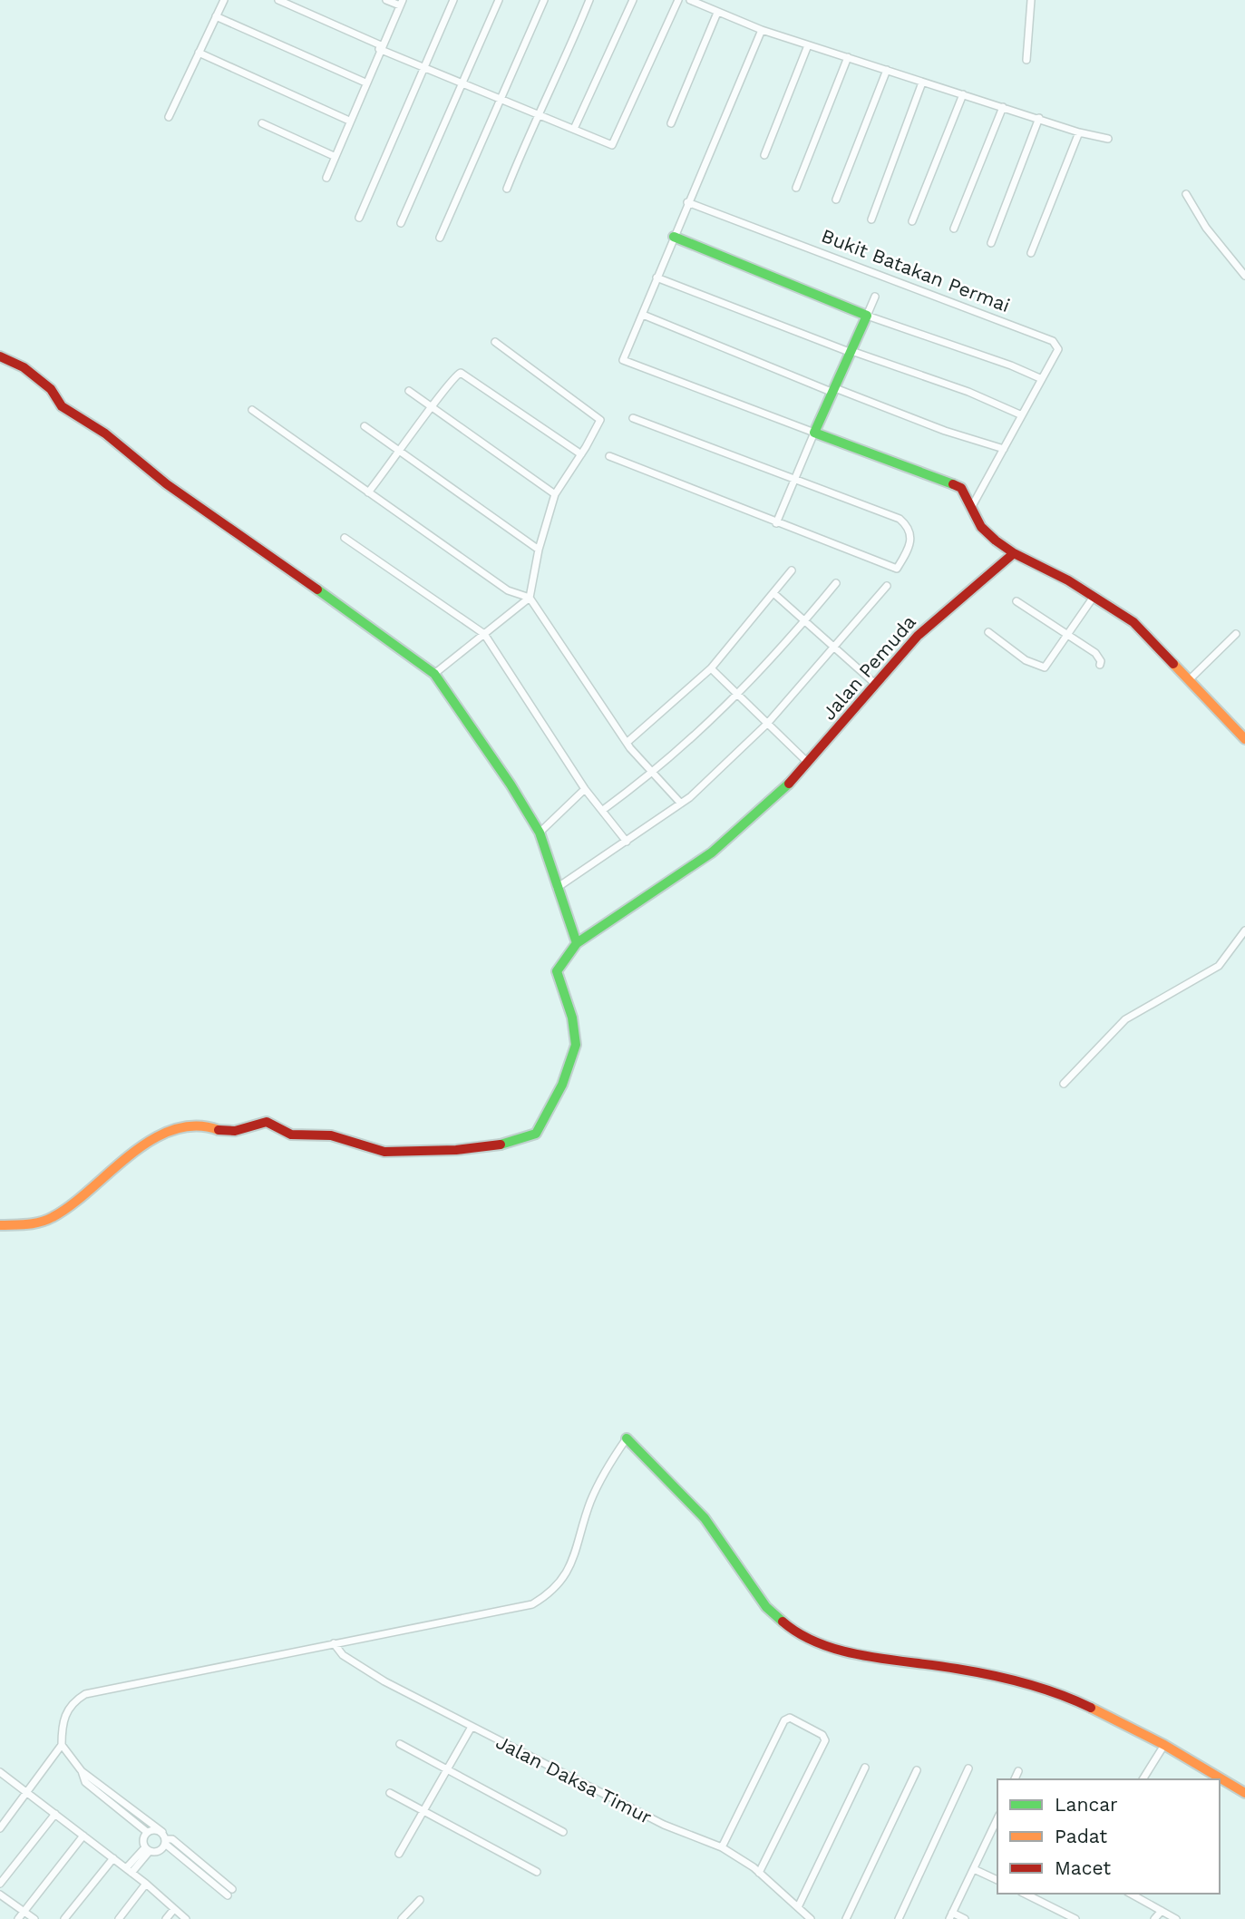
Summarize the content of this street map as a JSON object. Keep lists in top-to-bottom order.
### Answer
{
  "streets": {
    "street": ["Bukit Batakan Permai", "Jalan Pemuda", "Jalan Daksa Timur"]
  },
  "legend": ["Lancar", "Padat", "Macet"]
}
